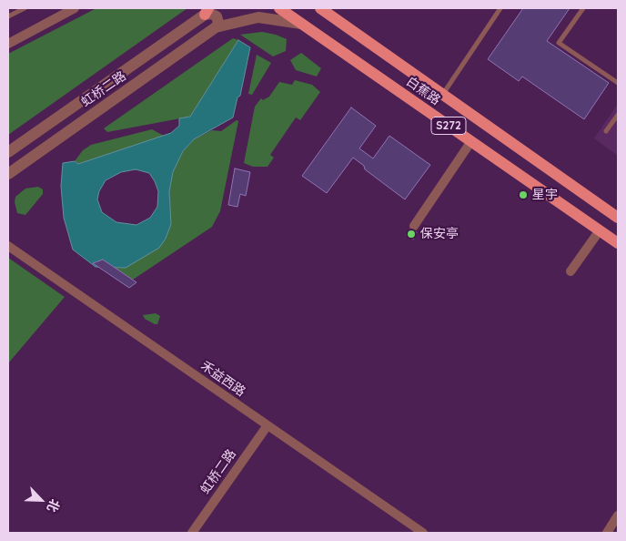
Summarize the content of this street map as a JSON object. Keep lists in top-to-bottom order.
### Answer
{
  "streets": {
    "main road": ["白蕉路", "S272"],
    "street": ["虹桥二路", "禾益西路"]
  },
  "crossings": [
    ["虹桥二路", "禾益西路"]
  ],
  "places": ["星宇", "保安亭"],
  "north": "bottom right"
}
